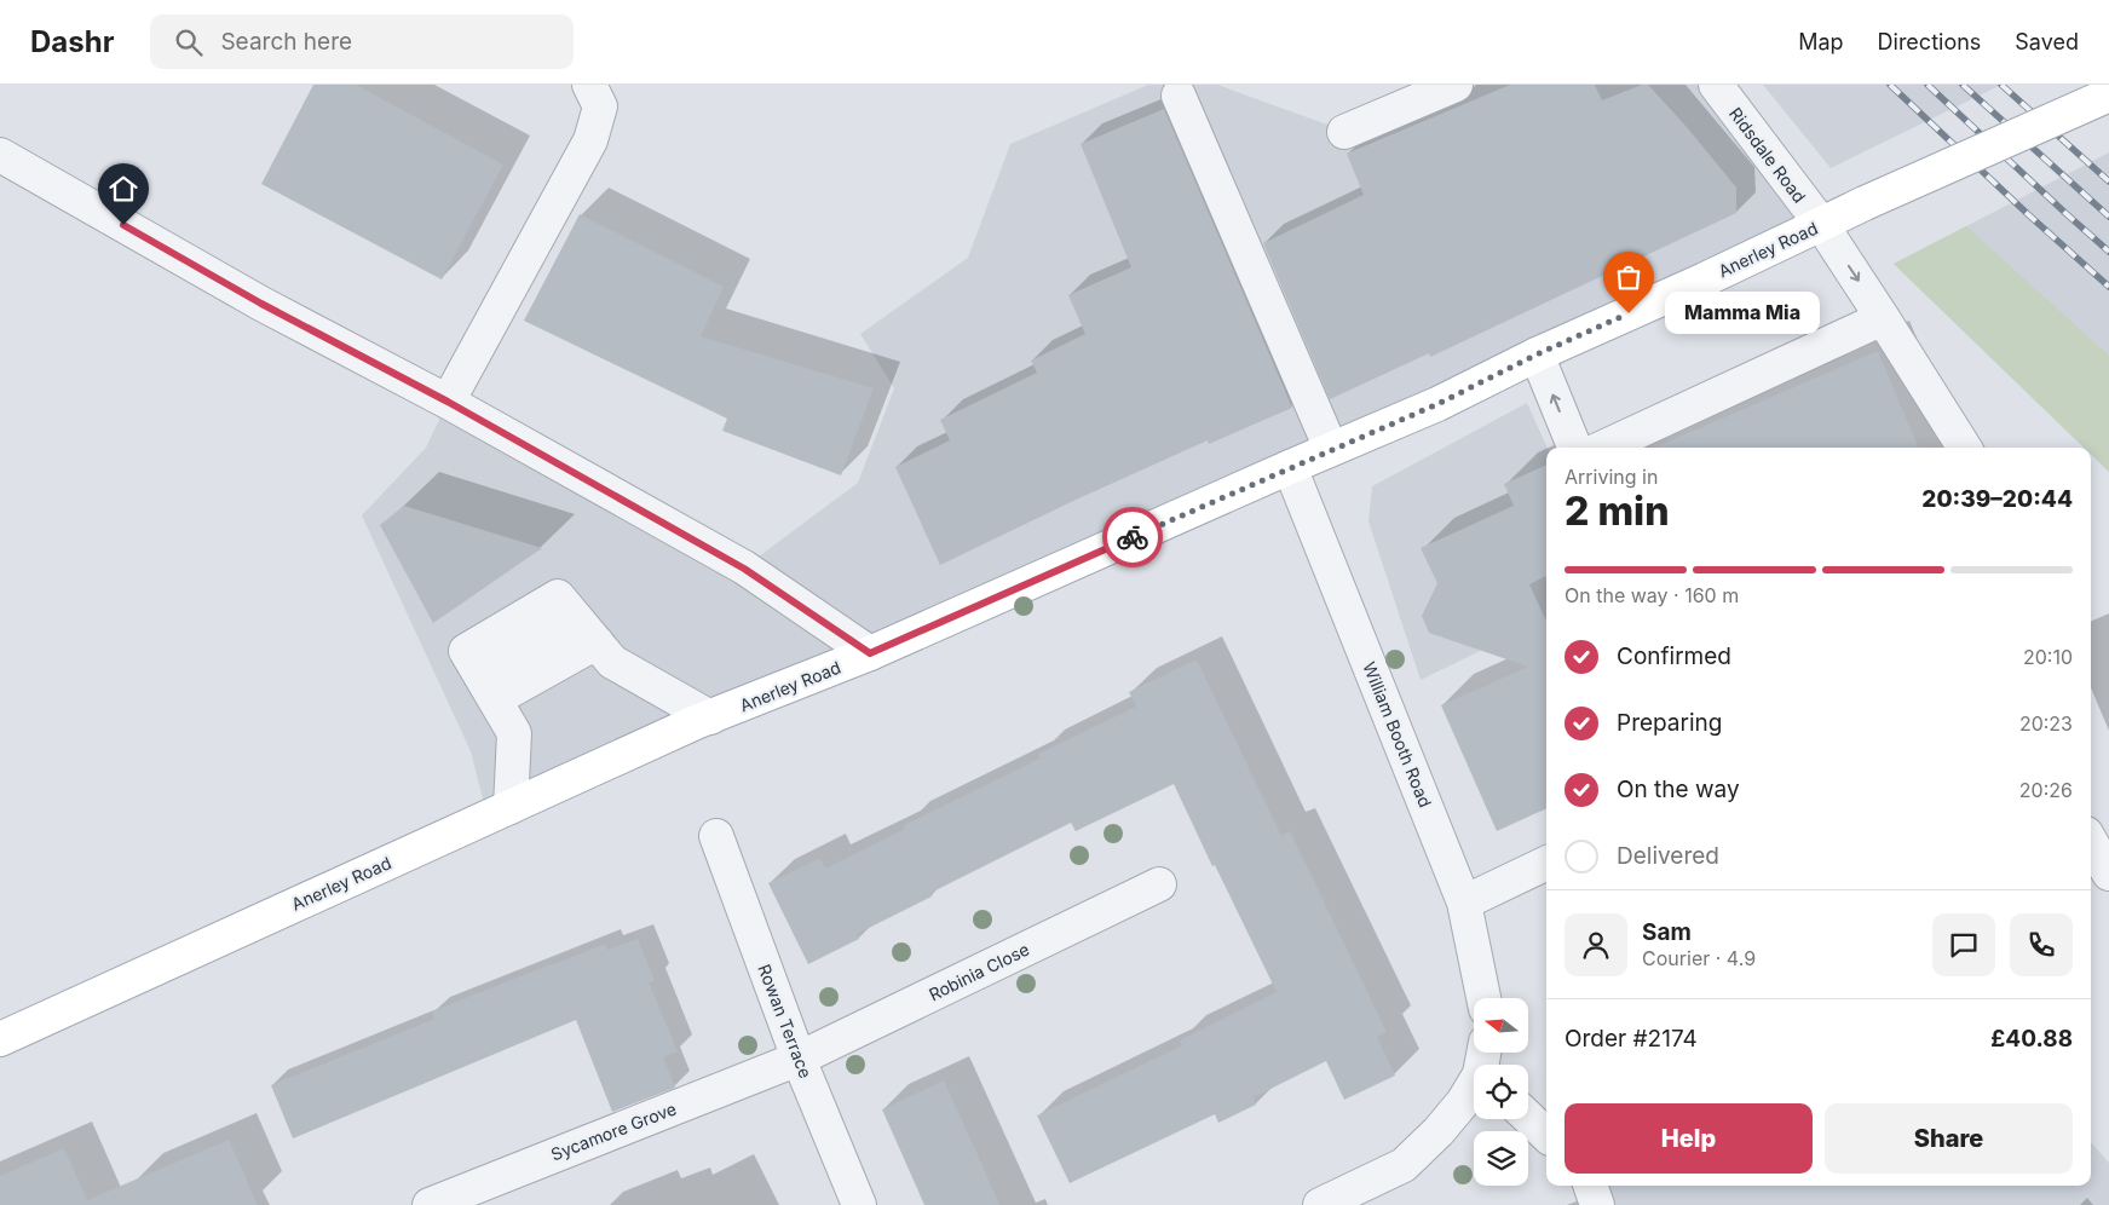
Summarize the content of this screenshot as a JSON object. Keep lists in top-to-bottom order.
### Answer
{
  "streets": {
    "main road": ["Anerley Road"],
    "street": [
      "Ridsdale Road",
      "William Booth Road",
      "Robinia Close",
      "Rowan Terrace",
      "Sycamore Grove"
    ]
  },
  "crossings": [
    ["Ridsdale Road", "Anerley Road"],
    ["Anerley Road", "William Booth Road"],
    ["Robinia Close", "Rowan Terrace"],
    ["Robinia Close", "Sycamore Grove"],
    ["Rowan Terrace", "Sycamore Grove"]
  ],
  "places": ["Mamma Mia"],
  "north": "left",
  "page": {
    "header": "Dashr",
    "search": "Search here",
    "nav": ["Map", "Directions", "Saved"],
    "bubble": "Mamma Mia",
    "heading": ["2 min", "Arriving in", "20:39–20:44"],
    "panel": [
      "Sam",
      "Courier · 4.9",
      "Order #2174",
      "£40.88"
    ],
    "bar": "On the way · 160 m",
    "list": [
      ["Confirmed", "20:10"],
      ["Preparing", "20:23"],
      ["On the way", "20:26"],
      "Delivered"
    ],
    "buttons": ["Help", "Share"]
  }
}
